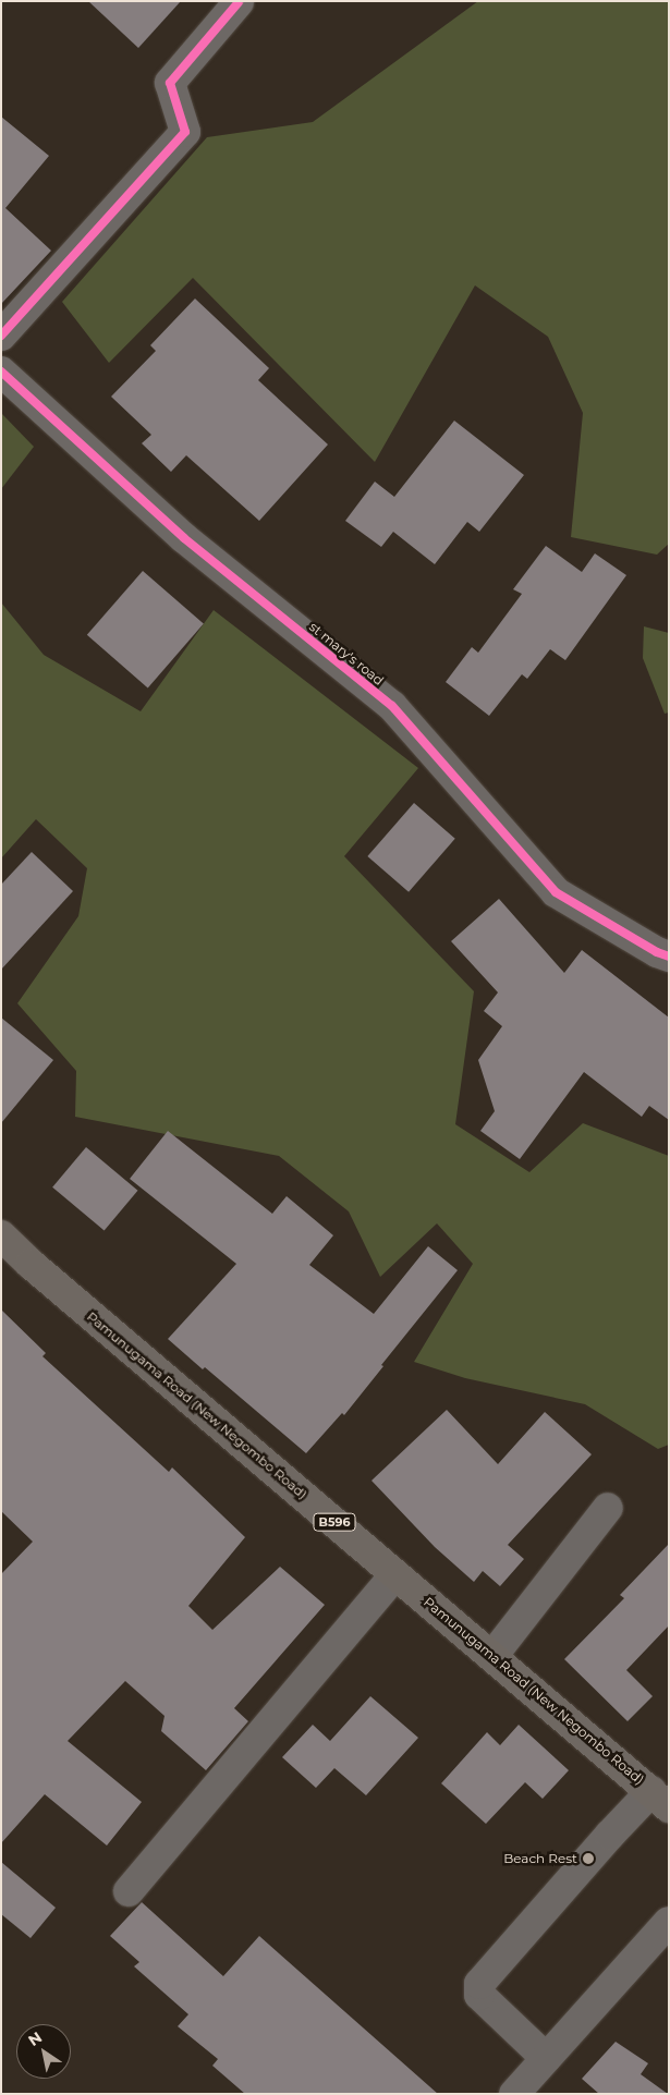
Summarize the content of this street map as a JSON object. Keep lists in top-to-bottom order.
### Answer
{
  "streets": {
    "main road": ["Pamunugama Road (New Negombo Road)", "B596"],
    "street": ["st mary's road"]
  },
  "places": ["Beach Rest"],
  "north": "top left"
}
